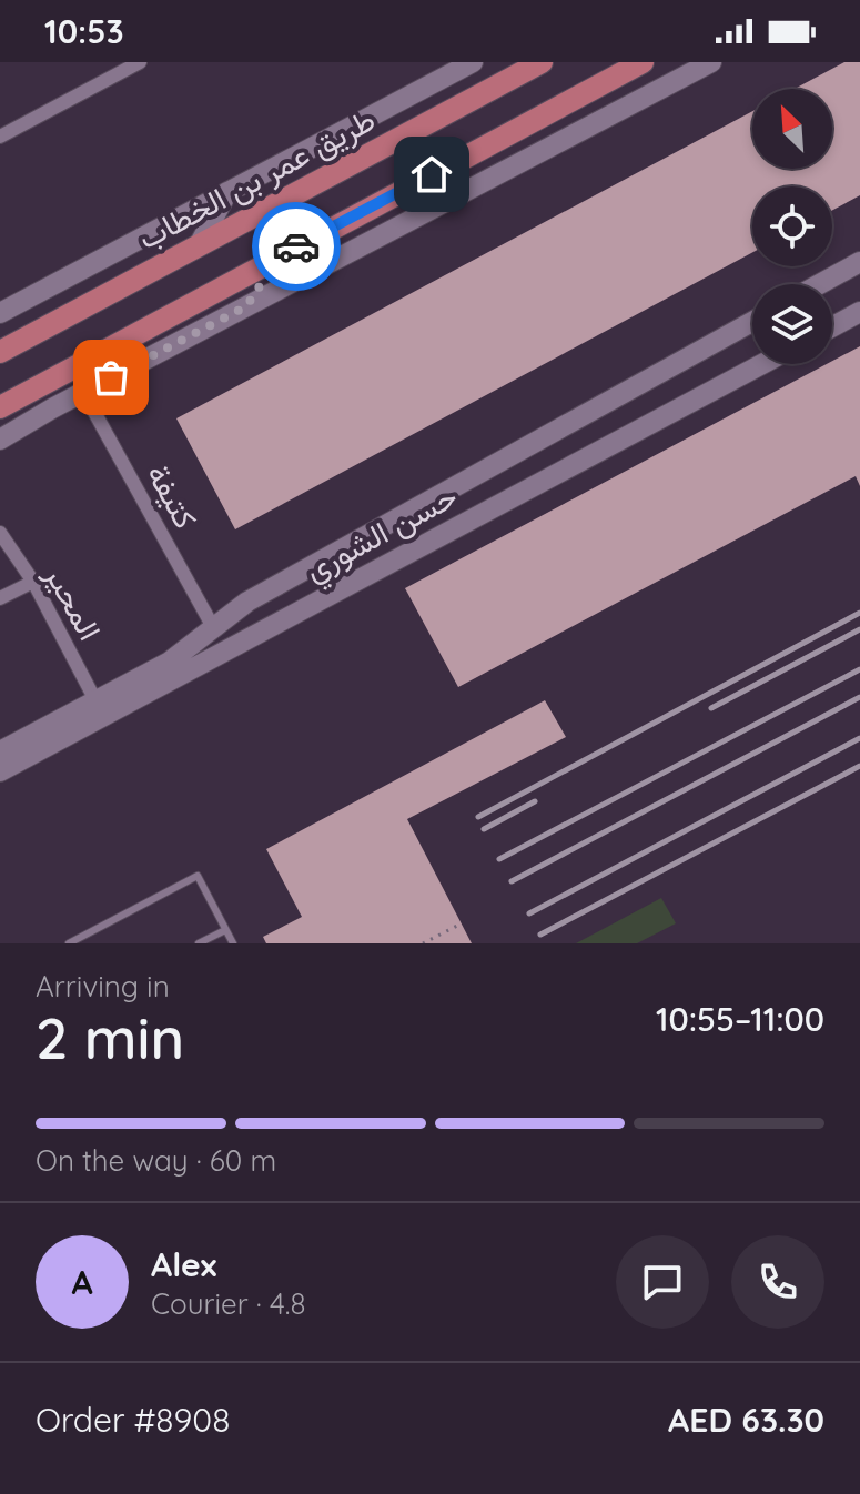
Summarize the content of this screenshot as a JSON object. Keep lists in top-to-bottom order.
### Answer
{
  "streets": {
    "main road": ["طريق عمر بن الخطاب"],
    "street": ["كتيفة", "حسن الشوري", "المحير"]
  },
  "crossings": [
    ["كتيفة", "حسن الشوري"],
    ["حسن الشوري", "المحير"]
  ],
  "north": "top left",
  "page": {
    "status": "10:53",
    "heading": ["2 min", "Arriving in", "10:55–11:00"],
    "panel": [
      "Alex",
      "Courier · 4.8",
      "Order #8908",
      "AED 63.30"
    ],
    "bar": "On the way · 60 m",
    "round": "A"
  }
}
